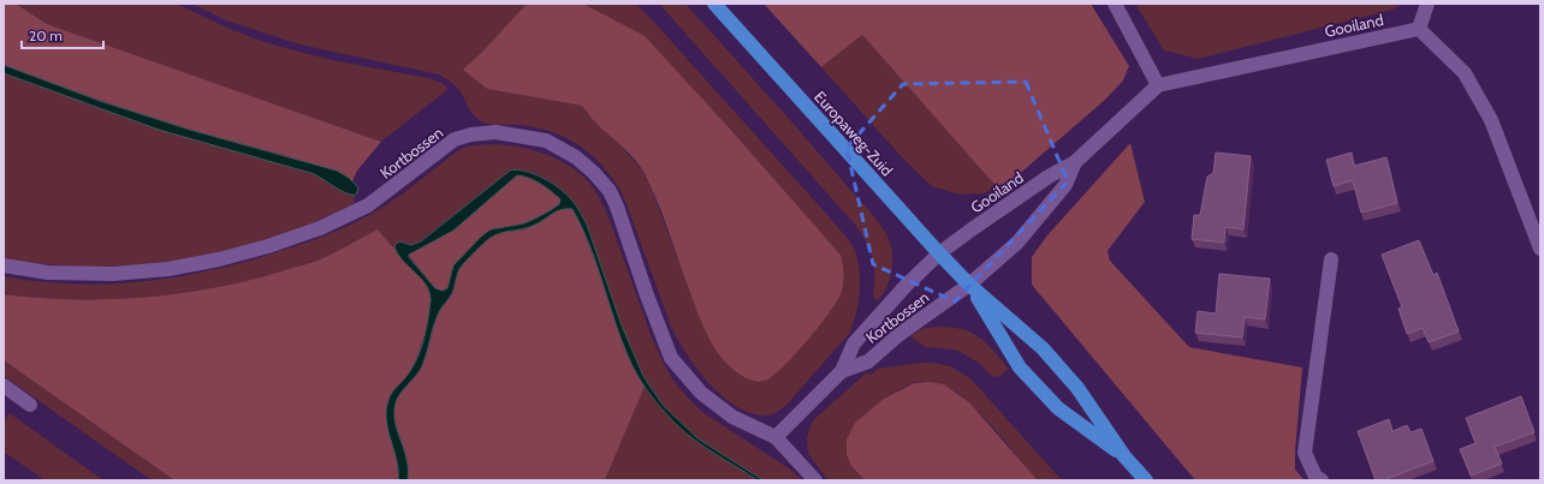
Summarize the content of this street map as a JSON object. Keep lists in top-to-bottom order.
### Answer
{
  "streets": {
    "main road": ["Europaweg-Zuid"],
    "street": ["Gooiland", "Kortbossen"]
  },
  "crossings": [
    ["Gooiland", "Europaweg-Zuid"],
    ["Gooiland", "Kortbossen"],
    ["Europaweg-Zuid", "Kortbossen"]
  ],
  "scale_bar": "20 m"
}
